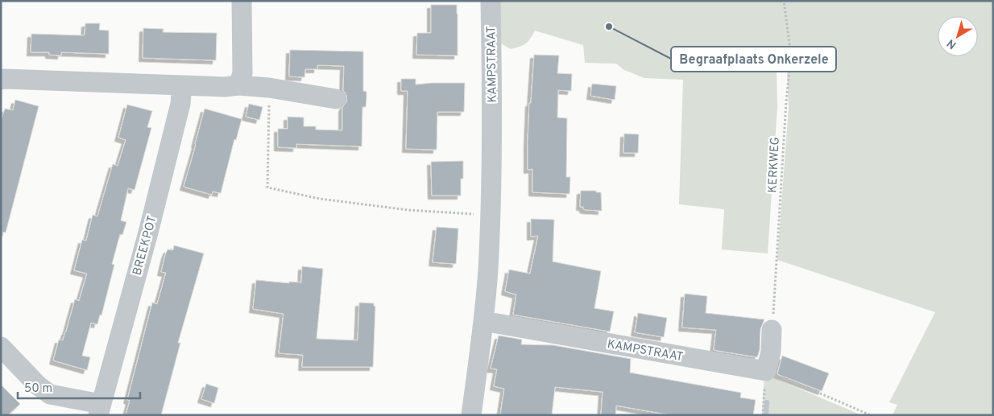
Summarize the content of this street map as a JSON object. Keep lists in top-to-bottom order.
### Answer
{
  "streets": {
    "street": ["KAMPSTRAAT", "BREEKPOT"],
    "path": ["KERKWEG"]
  },
  "places": ["Begraafplaats Onkerzele"],
  "scale_bar": "50 m",
  "north": "bottom left"
}
